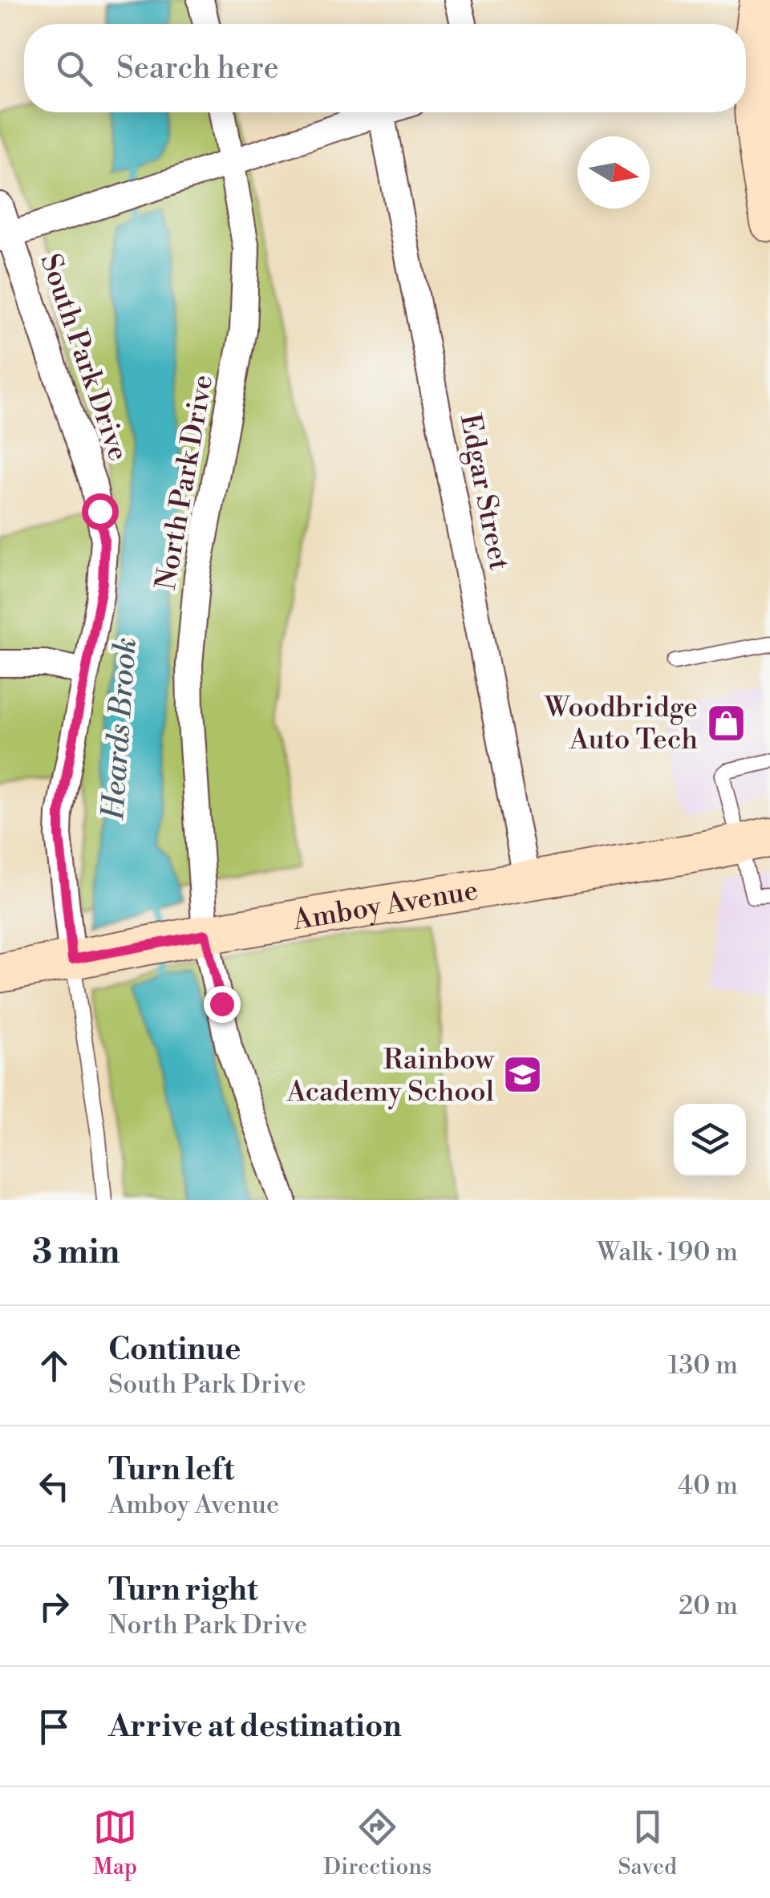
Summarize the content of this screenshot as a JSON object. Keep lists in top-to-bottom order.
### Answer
{
  "streets": {
    "main road": ["Amboy Avenue"],
    "street": ["South Park Drive", "North Park Drive", "Edgar Street"]
  },
  "crossings": [
    ["South Park Drive", "Amboy Avenue"],
    ["North Park Drive", "Amboy Avenue"],
    ["Edgar Street", "Amboy Avenue"]
  ],
  "water": ["Heards Brook"],
  "places": {
    "shop": ["Woodbridge Auto Tech"],
    "school or university": ["Rainbow Academy School"]
  },
  "north": "right",
  "page": {
    "search": "Search here",
    "heading": ["3 min", "Walk · 190 m"],
    "list": [
      ["Continue", "South Park Drive", "130 m"],
      ["Turn left", "Amboy Avenue", "40 m"],
      ["Turn right", "North Park Drive", "20 m"],
      "Arrive at destination"
    ],
    "nav": ["Map", "Directions", "Saved"]
  }
}
